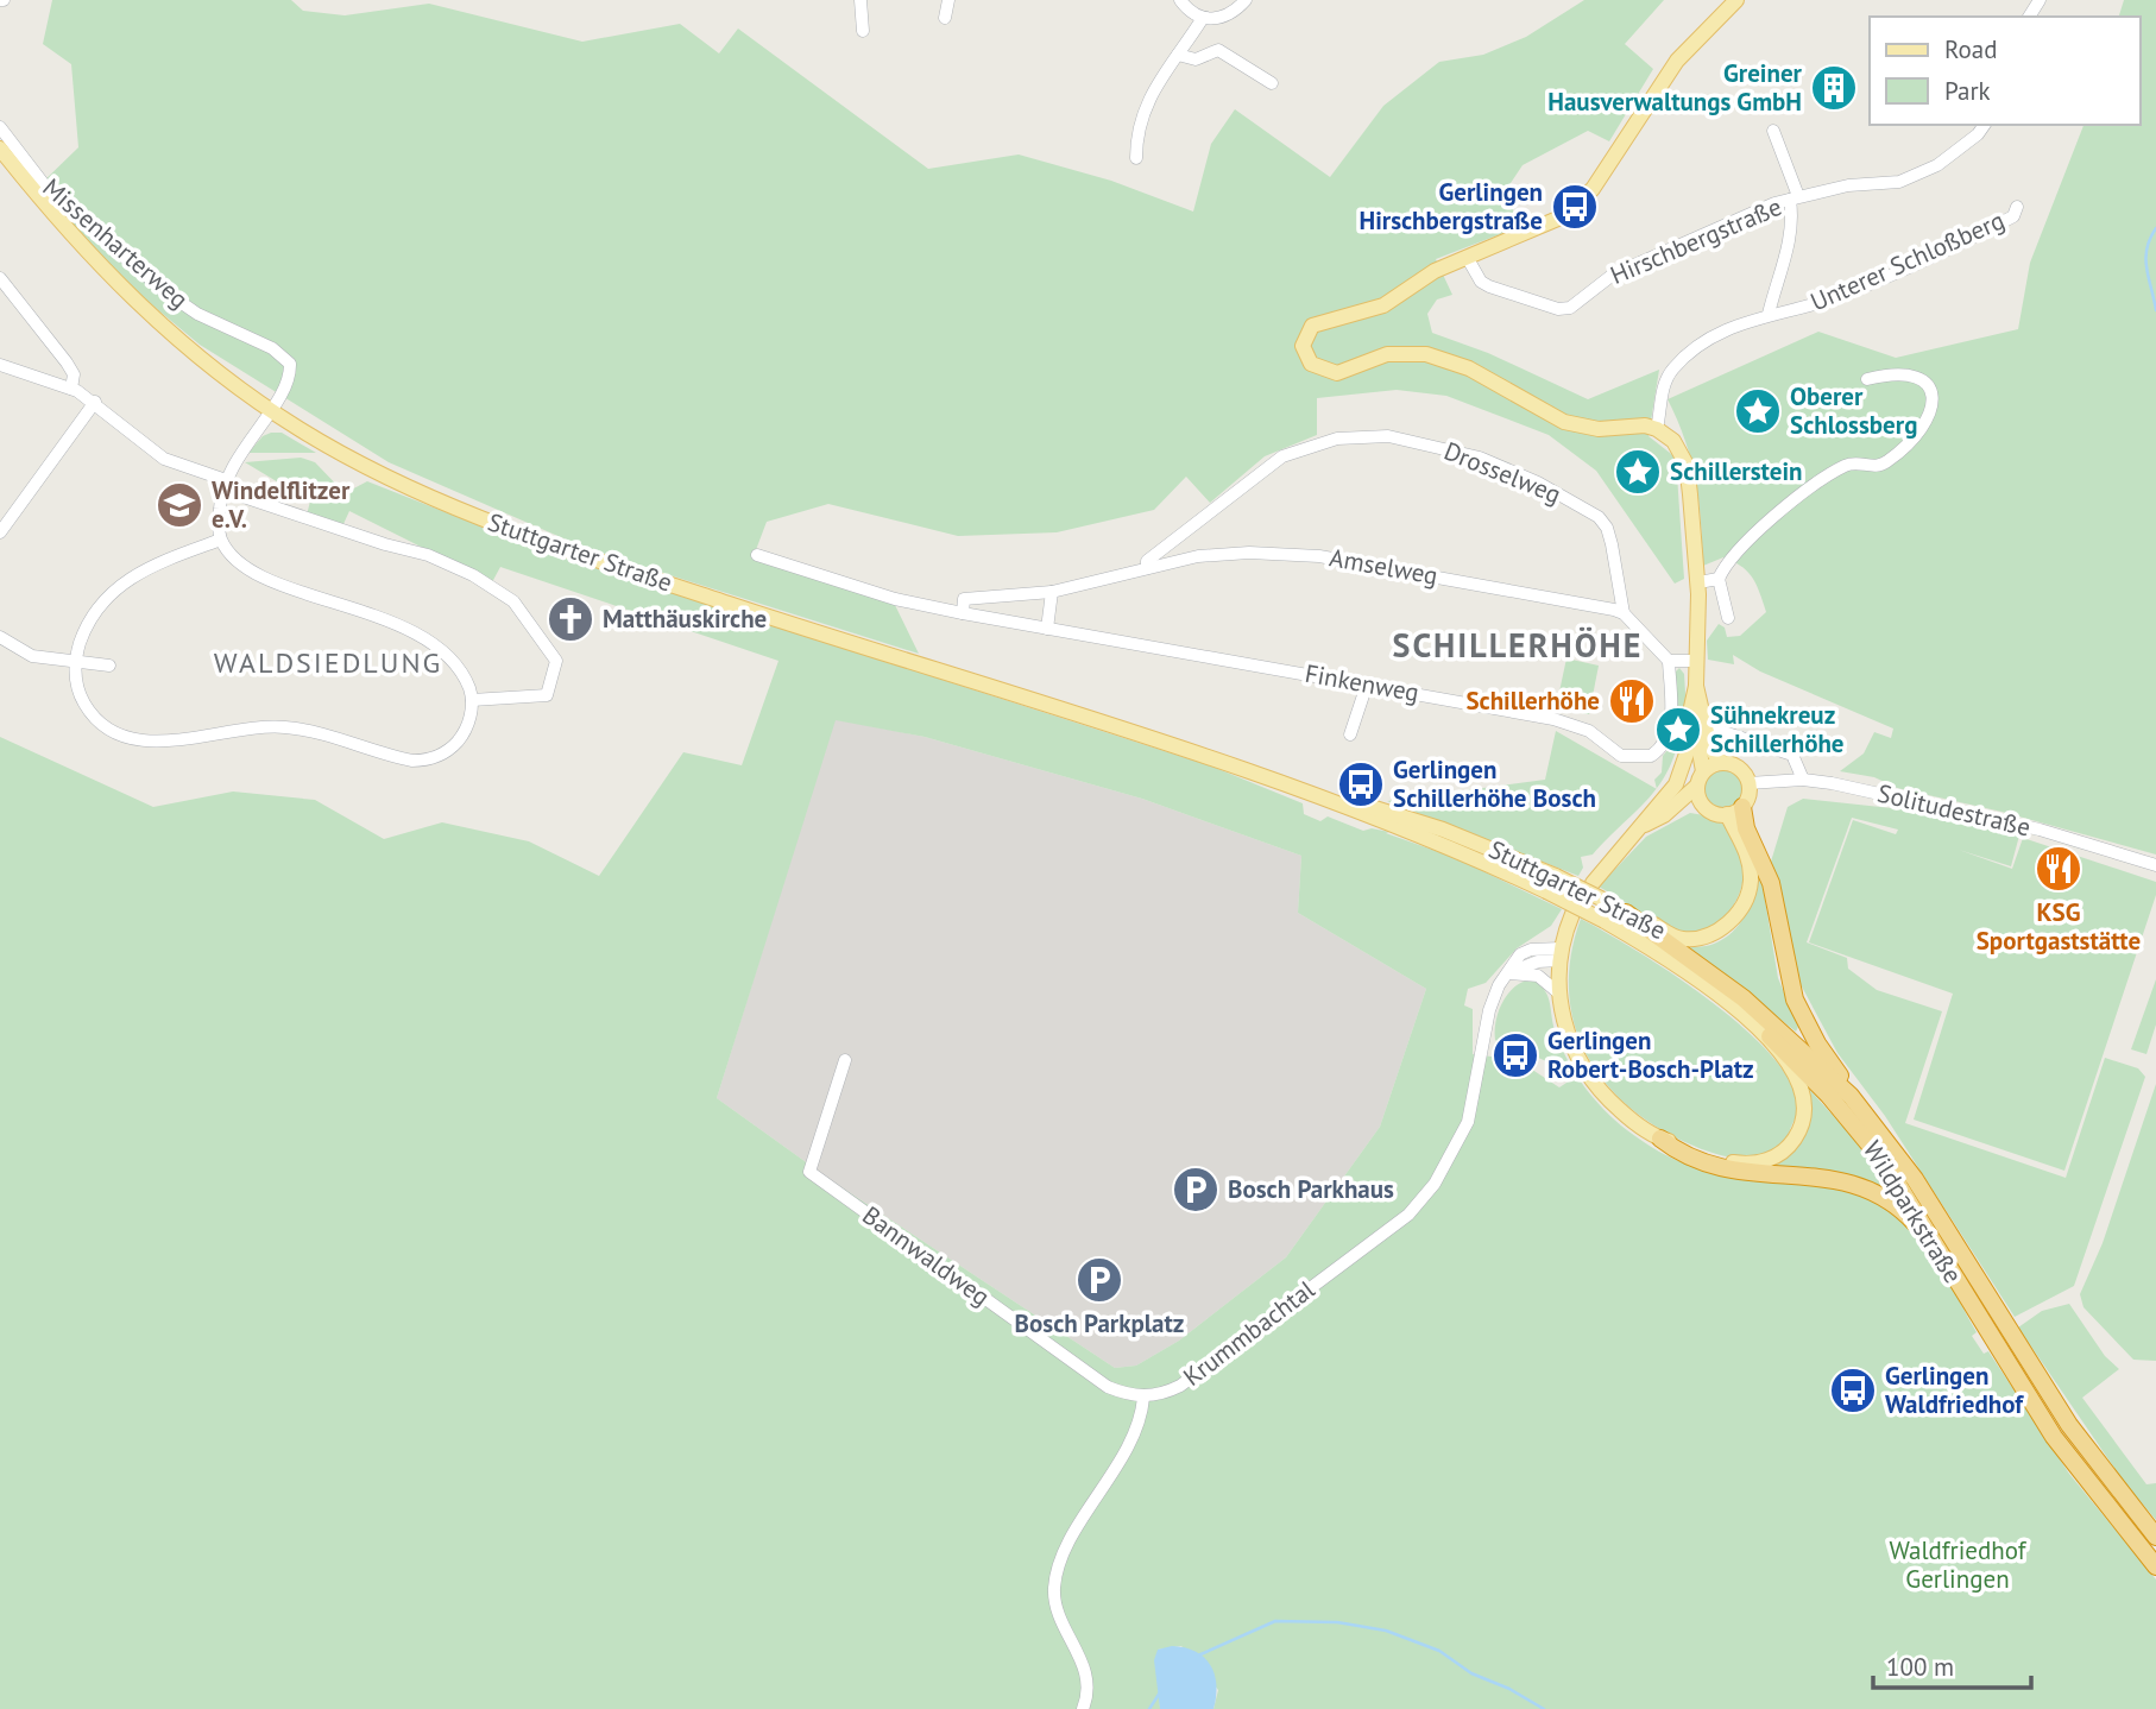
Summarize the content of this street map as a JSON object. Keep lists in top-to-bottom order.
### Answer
{
  "streets": {
    "highway": ["Wildparkstraße"],
    "main road": ["Stuttgarter Straße"],
    "street": [
      "Hirschbergstraße",
      "Missenharterweg",
      "Unterer Schloßberg",
      "Drosselweg",
      "Amselweg",
      "Finkenweg",
      "Solitudestraße",
      "Bannwaldweg",
      "Krummbachtal"
    ]
  },
  "crossings": [
    ["Hirschbergstraße", "Unterer Schloßberg"],
    ["Missenharterweg", "Stuttgarter Straße"],
    ["Drosselweg", "Amselweg"],
    ["Stuttgarter Straße", "Solitudestraße"],
    ["Stuttgarter Straße", "Wildparkstraße"],
    ["Amselweg", "Finkenweg"],
    ["Bannwaldweg", "Krummbachtal"]
  ],
  "districts": ["SCHILLERHÖHE", "WALDSIEDLUNG"],
  "parks": ["Waldfriedhof Gerlingen"],
  "places": {
    "building": ["Greiner Hausverwaltungs GmbH"],
    "bus stop": [
      "Gerlingen Hirschbergstraße",
      "Gerlingen Schillerhöhe Bosch",
      "Gerlingen Robert-Bosch-Platz",
      "Gerlingen Waldfriedhof"
    ],
    "place": ["Oberer Schlossberg", "Schillerstein", "Sühnekreuz Schillerhöhe"],
    "school or university": ["Windelflitzer e.V."],
    "church": ["Matthäuskirche"],
    "restaurant": ["Schillerhöhe", "KSG Sportgaststätte"],
    "parking": ["Bosch Parkhaus", "Bosch Parkplatz"]
  },
  "legend": ["Road", "Park"],
  "scale_bar": "100 m"
}
